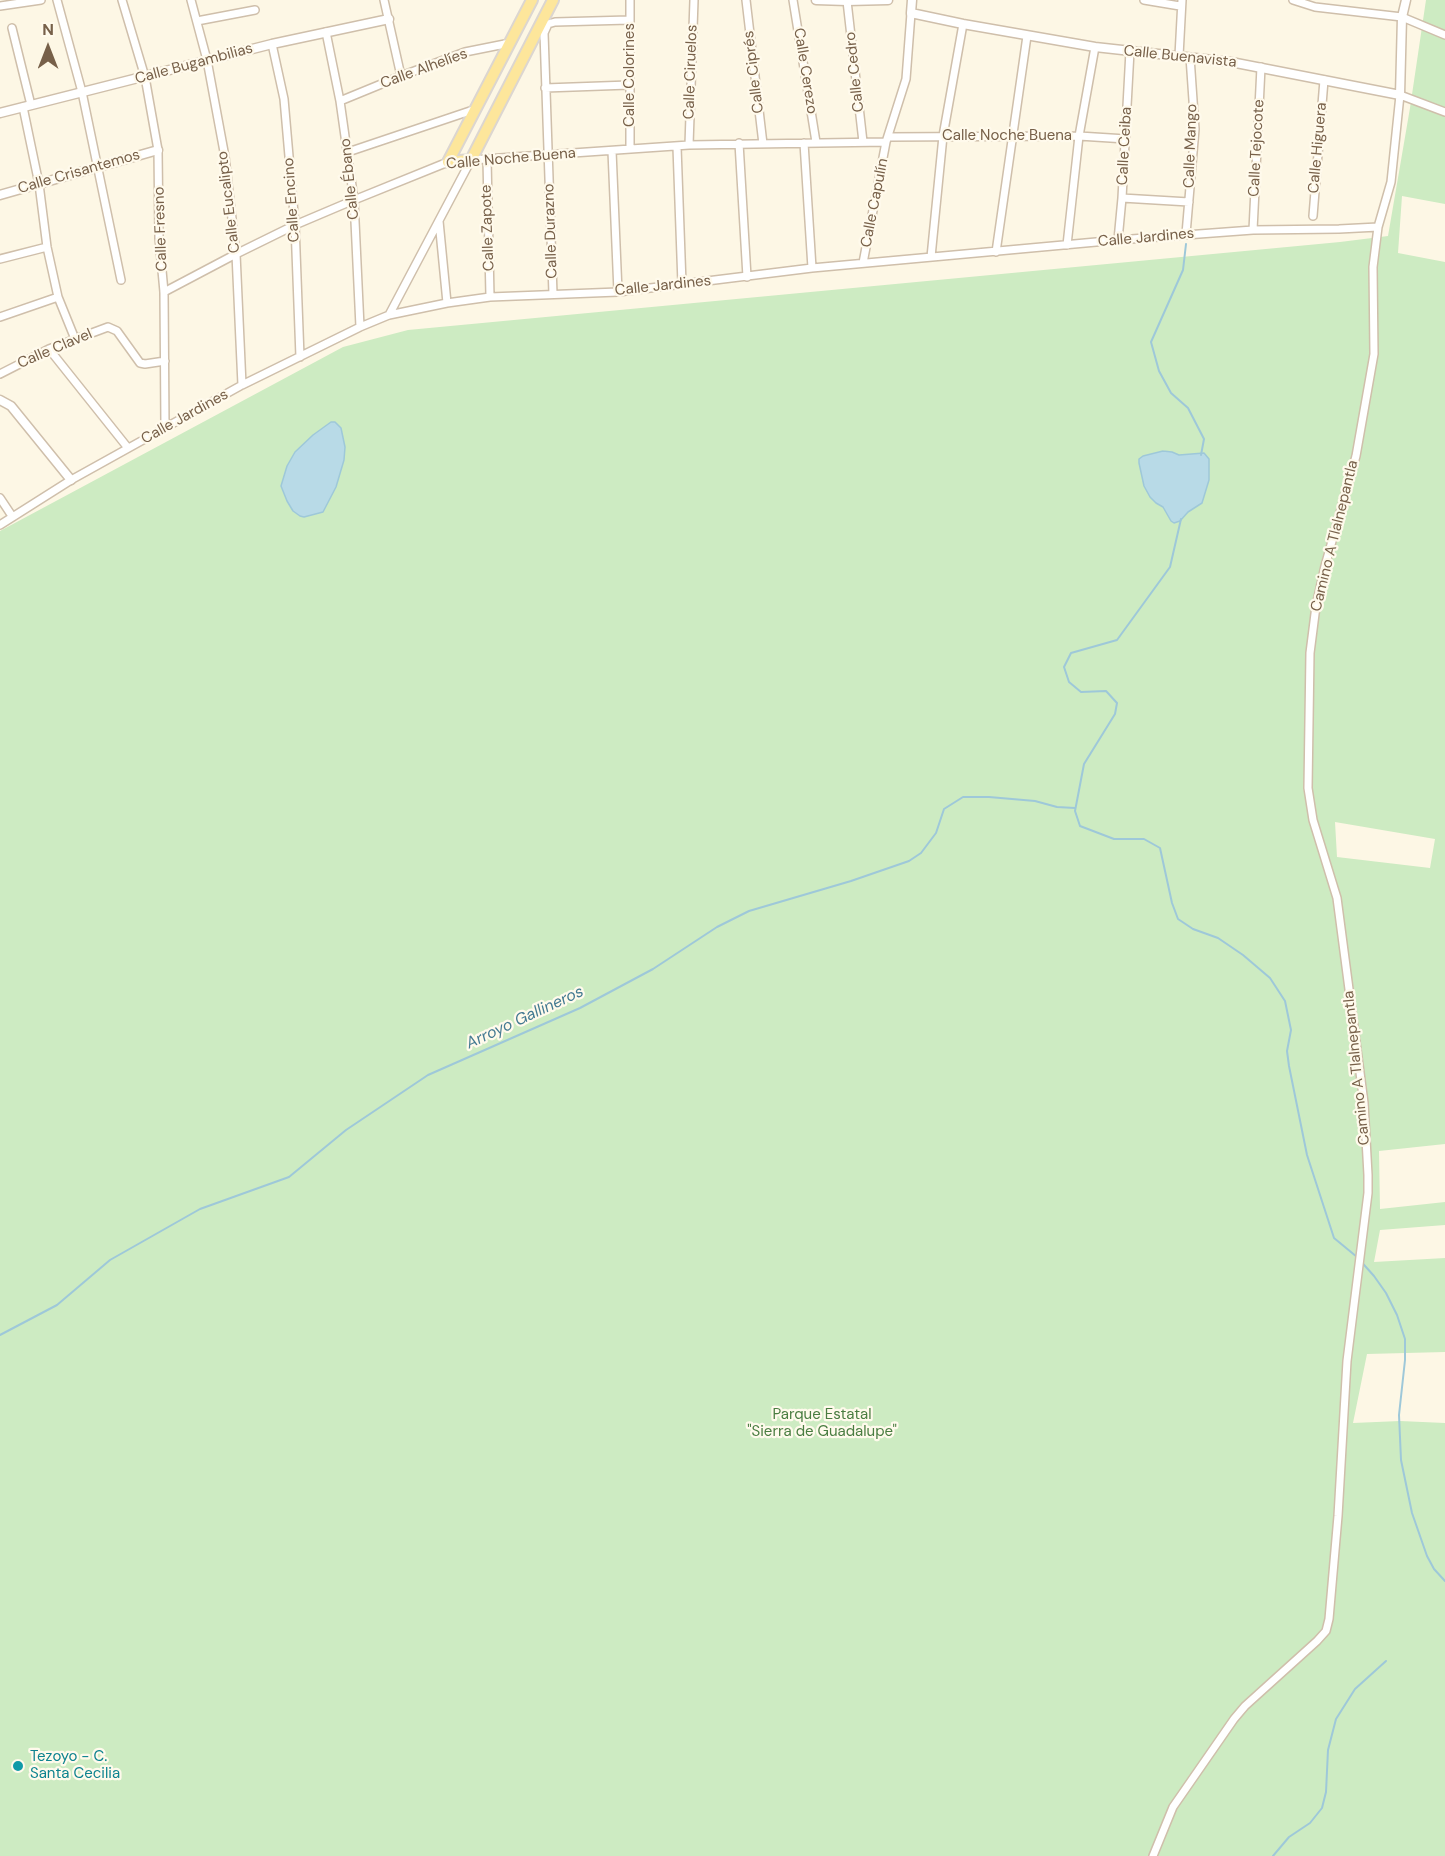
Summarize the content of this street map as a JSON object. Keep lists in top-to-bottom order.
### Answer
{
  "streets": {
    "main road": ["Calle Noche Buena"],
    "street": [
      "Calle Buenavista",
      "Calle Bugambilias",
      "Calle Alhelíes",
      "Calle Cerezo",
      "Calle Ciruelos",
      "Calle Ciprés",
      "Calle Cedro",
      "Calle Colorines",
      "Calle Ceiba",
      "Calle Mango",
      "Calle Tejocote",
      "Calle Higuera",
      "Calle Crisantemos",
      "Calle Ébano",
      "Calle Encino",
      "Calle Eucalipto",
      "Calle Capulín",
      "Calle Zapote",
      "Calle Fresno",
      "Calle Durazno",
      "Calle Jardines",
      "Calle Clavel",
      "Camino A Tlalnepantla"
    ]
  },
  "crossings": [
    ["Calle Buenavista", "Calle Ceiba"],
    ["Calle Buenavista", "Calle Mango"],
    ["Calle Buenavista", "Calle Tejocote"],
    ["Calle Buenavista", "Calle Higuera"],
    ["Calle Buenavista", "Calle Capulín"],
    ["Calle Buenavista", "Camino A Tlalnepantla"],
    ["Calle Bugambilias", "Calle Ébano"],
    ["Calle Bugambilias", "Calle Encino"],
    ["Calle Bugambilias", "Calle Eucalipto"],
    ["Calle Bugambilias", "Calle Fresno"],
    ["Calle Alhelíes", "Calle Ébano"],
    ["Calle Cerezo", "Calle Noche Buena"],
    ["Calle Ciruelos", "Calle Noche Buena"],
    ["Calle Ciprés", "Calle Noche Buena"],
    ["Calle Cedro", "Calle Noche Buena"],
    ["Calle Colorines", "Calle Noche Buena"],
    ["Calle Colorines", "Calle Durazno"],
    ["Calle Noche Buena", "Calle Ceiba"],
    ["Calle Noche Buena", "Calle Ébano"],
    ["Calle Noche Buena", "Calle Encino"],
    ["Calle Noche Buena", "Calle Eucalipto"],
    ["Calle Noche Buena", "Calle Capulín"],
    ["Calle Noche Buena", "Calle Zapote"],
    ["Calle Noche Buena", "Calle Fresno"],
    ["Calle Noche Buena", "Calle Durazno"],
    ["Calle Ceiba", "Calle Jardines"],
    ["Calle Mango", "Calle Jardines"],
    ["Calle Tejocote", "Calle Jardines"],
    ["Calle Crisantemos", "Calle Fresno"],
    ["Calle Ébano", "Calle Jardines"],
    ["Calle Encino", "Calle Jardines"],
    ["Calle Eucalipto", "Calle Jardines"],
    ["Calle Capulín", "Calle Jardines"],
    ["Calle Zapote", "Calle Jardines"],
    ["Calle Fresno", "Calle Jardines"],
    ["Calle Fresno", "Calle Clavel"],
    ["Calle Durazno", "Calle Jardines"],
    ["Calle Jardines", "Camino A Tlalnepantla"]
  ],
  "water": ["Arroyo Gallineros"],
  "parks": ["Parque Estatal \"Sierra de Guadalupe\""],
  "places": ["Tezoyo - C. Santa Cecilia"],
  "north": "top"
}
